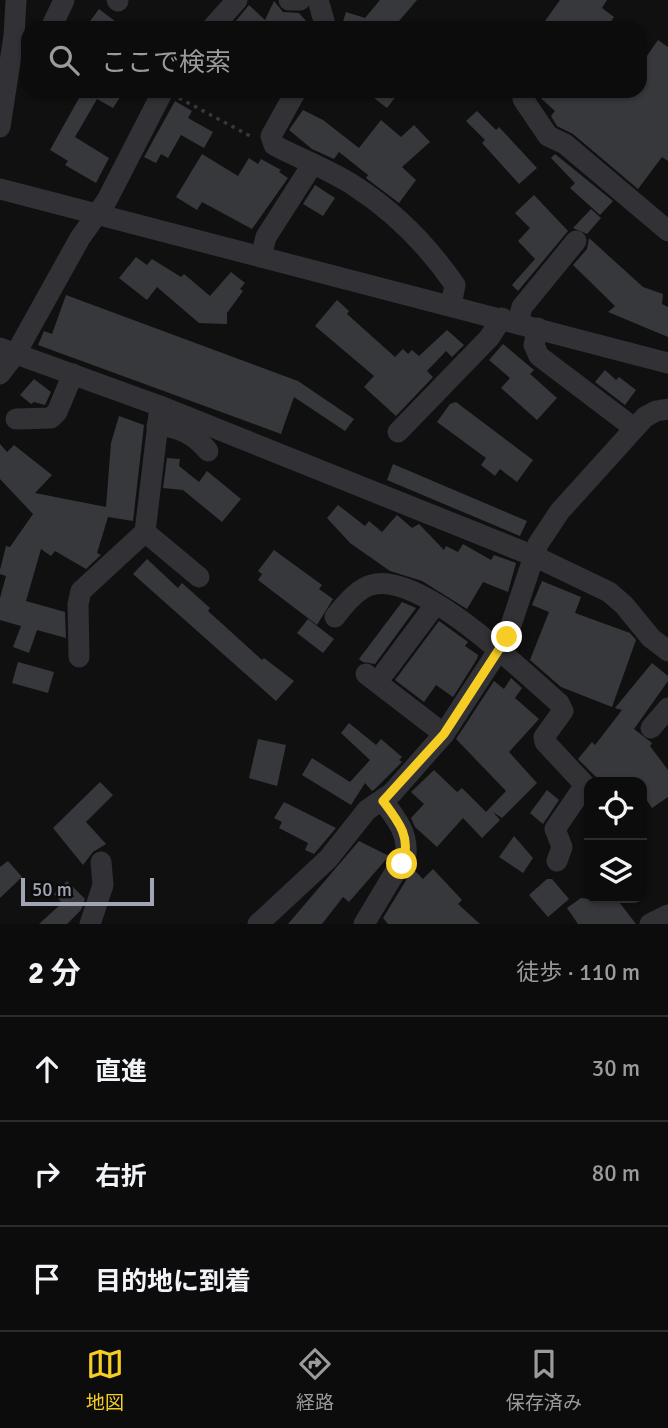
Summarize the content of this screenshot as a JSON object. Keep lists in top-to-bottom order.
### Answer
{
  "scale_bar": "50 m",
  "page": {
    "search": "ここで検索",
    "scale": "50 m",
    "heading": ["2 分", "徒歩 · 110 m"],
    "list": [
      ["直進", "30 m"],
      ["右折", "80 m"],
      "目的地に到着"
    ],
    "nav": ["地図", "経路", "保存済み"]
  }
}
